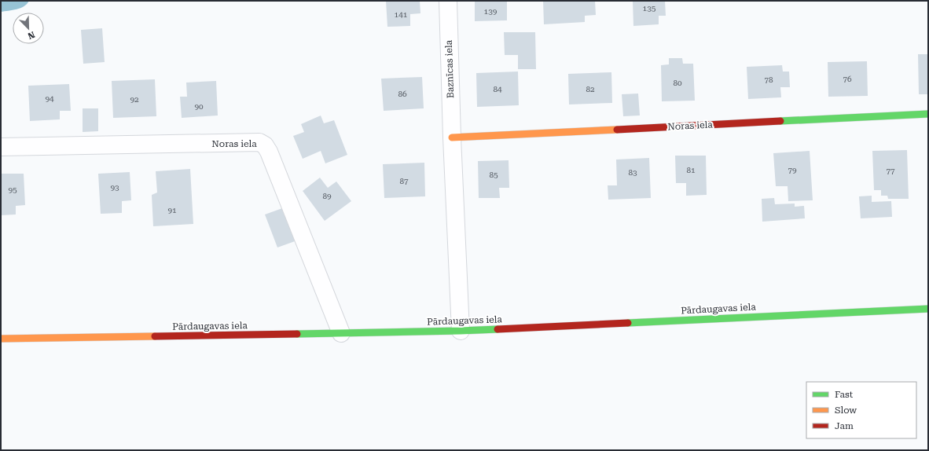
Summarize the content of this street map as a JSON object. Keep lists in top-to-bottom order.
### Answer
{
  "streets": {
    "street": ["Baznīcas iela", "Noras iela", "Pārdaugavas iela"]
  },
  "crossings": [
    ["Baznīcas iela", "Noras iela"],
    ["Baznīcas iela", "Pārdaugavas iela"],
    ["Noras iela", "Pārdaugavas iela"]
  ],
  "house_numbers": [
    "135",
    "139",
    "141",
    "76",
    "78",
    "80",
    "84",
    "82",
    "86",
    "94",
    "92",
    "90",
    "81",
    "79",
    "77",
    "83",
    "85",
    "87",
    "93",
    "95",
    "89",
    "91"
  ],
  "legend": ["Fast", "Slow", "Jam"],
  "north": "bottom right"
}
